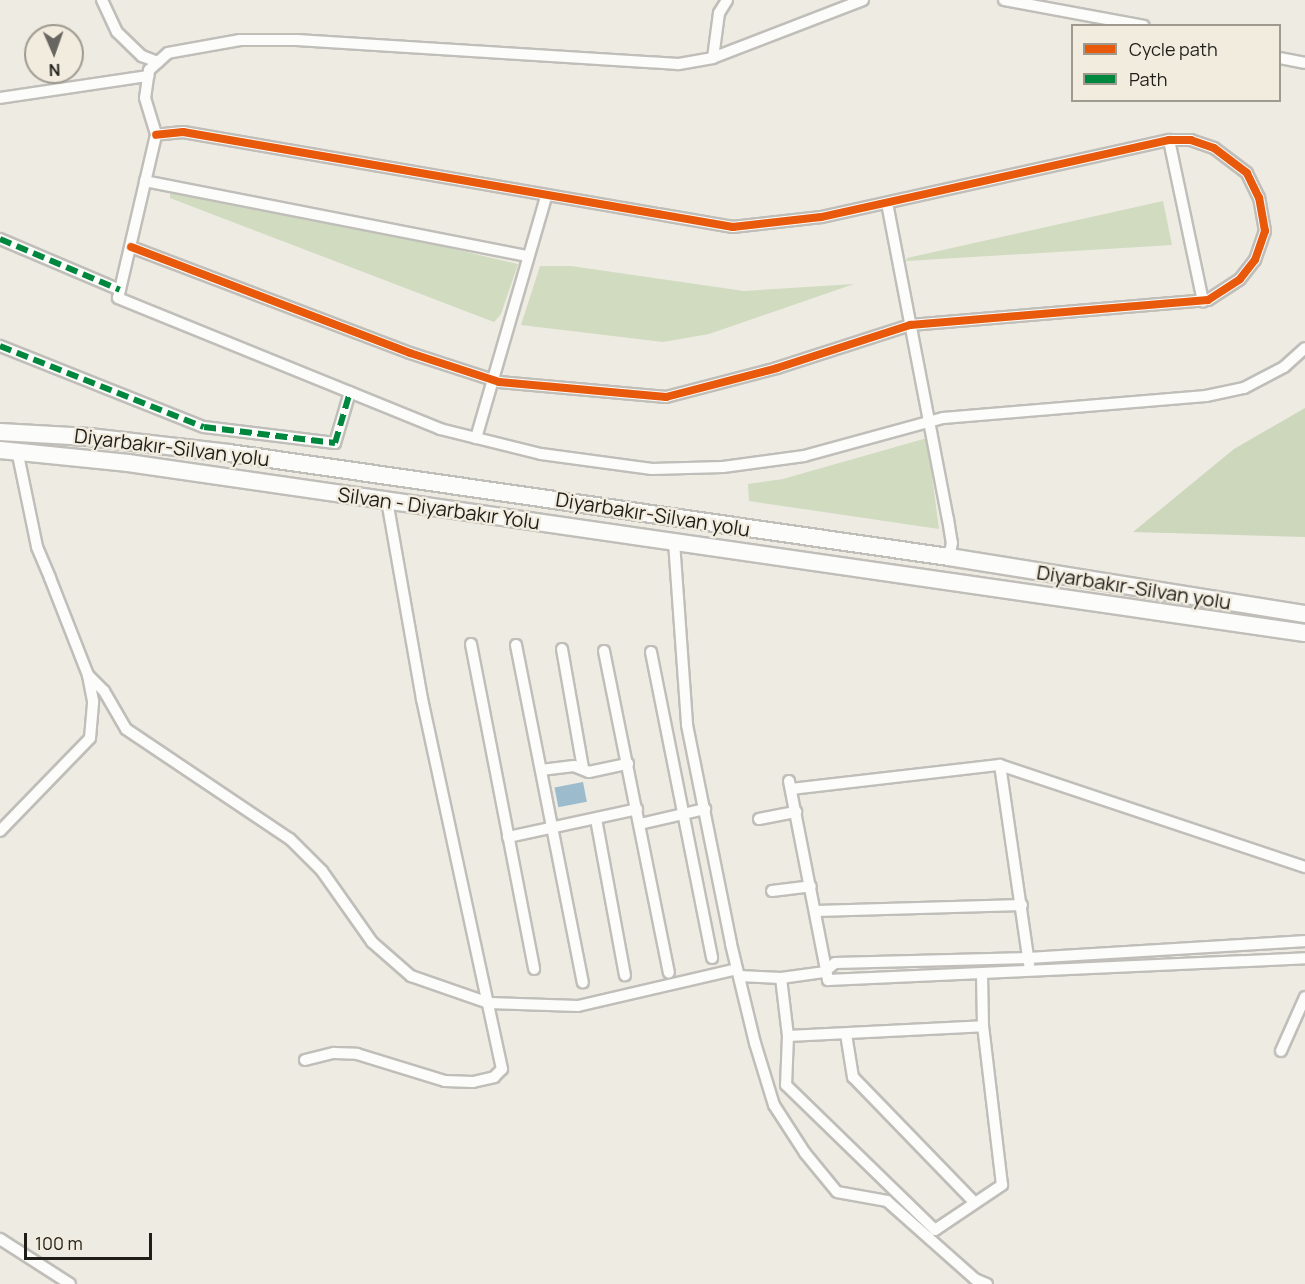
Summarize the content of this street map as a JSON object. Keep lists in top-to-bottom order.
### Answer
{
  "streets": {
    "highway": ["Diyarbakır-Silvan yolu", "Silvan - Diyarbakır Yolu"]
  },
  "legend": ["Cycle path", "Path"],
  "scale_bar": "100 m",
  "north": "bottom"
}
